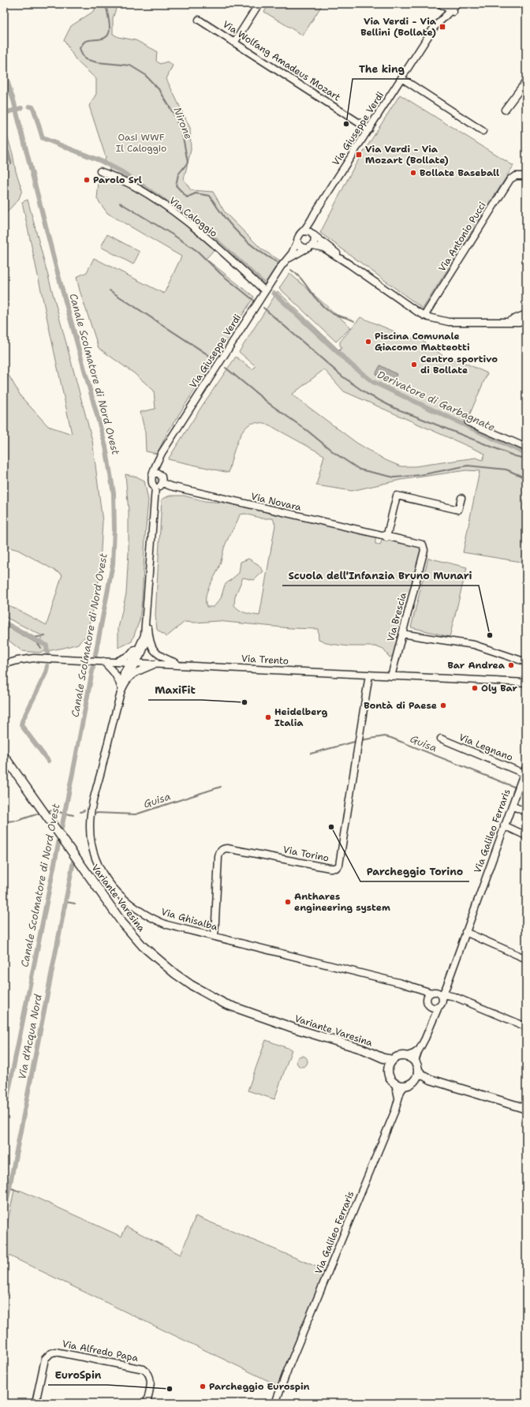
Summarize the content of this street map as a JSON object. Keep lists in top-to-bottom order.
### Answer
{
  "streets": {
    "main road": ["Variante Varesina"],
    "street": [
      "Via Wolfang Amadeus Mozart",
      "Via Giuseppe Verdi",
      "Via Caloggio",
      "Via Antonio Pucci",
      "Via Novara",
      "Via Brescia",
      "Via Trento",
      "Via Legnano",
      "Via Galileo Ferraris",
      "Via Torino",
      "Via Ghisalba",
      "Via Alfredo Papa"
    ]
  },
  "crossings": [
    ["Via Wolfang Amadeus Mozart", "Via Giuseppe Verdi"],
    ["Via Giuseppe Verdi", "Via Caloggio"],
    ["Via Giuseppe Verdi", "Via Novara"],
    ["Via Novara", "Via Brescia"],
    ["Via Brescia", "Via Trento"],
    ["Via Trento", "Via Torino"],
    ["Via Trento", "Via Ghisalba"],
    ["Via Legnano", "Via Galileo Ferraris"],
    ["Via Galileo Ferraris", "Variante Varesina"],
    ["Via Galileo Ferraris", "Via Ghisalba"],
    ["Via Torino", "Via Ghisalba"]
  ],
  "water": [
    "Nirone",
    "Canale Scolmatore di Nord Ovest",
    "Derivatore di Garbagnate",
    "Guisa",
    "Via d'Acqua Nord"
  ],
  "parks": ["Oasi WWF Il Caloggio"],
  "places": {
    "transit": ["Via Verdi - Via Bellini (Bollate)", "Via Verdi - Via Mozart (Bollate)"],
    "other": [
      "The king",
      "Bollate Baseball",
      "Parolo Srl",
      "Piscina Comunale Giacomo Matteotti",
      "Centro sportivo di Bollate",
      "Scuola dell'Infanzia Bruno Munari",
      "Bar Andrea",
      "Oly Bar",
      "MaxiFit",
      "Bontà di Paese",
      "Heidelberg Italia",
      "Parcheggio Torino",
      "Anthares engineering system",
      "Parcheggio Eurospin",
      "EuroSpin"
    ]
  }
}
